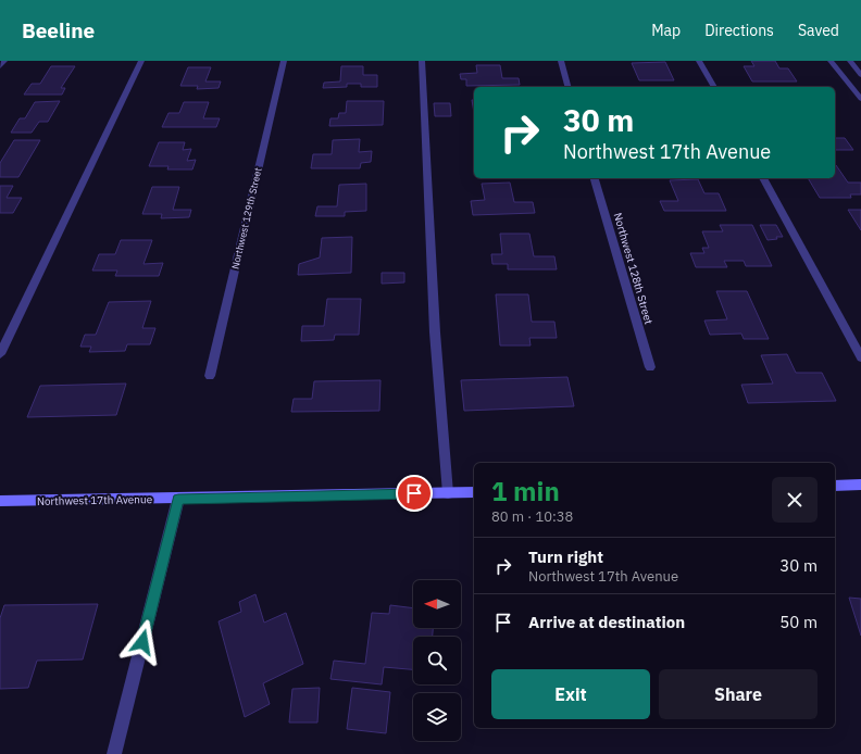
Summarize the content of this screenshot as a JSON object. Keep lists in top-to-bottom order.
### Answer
{
  "streets": {
    "main road": ["Northwest 17th Avenue"],
    "street": ["Northwest 129th Street", "Northwest 128th Street"]
  },
  "north": "left",
  "page": {
    "header": "Beeline",
    "nav": ["Map", "Directions", "Saved"],
    "turn": ["30 m", "Northwest 17th Avenue"],
    "heading": ["1 min", "80 m · 10:38"],
    "list": [
      {
        "name": "Turn right",
        "note": "Northwest 17th Avenue",
        "value": "30 m"
      },
      {
        "name": "Arrive at destination",
        "value": "50 m"
      }
    ],
    "buttons": ["Exit", "Share"]
  }
}
